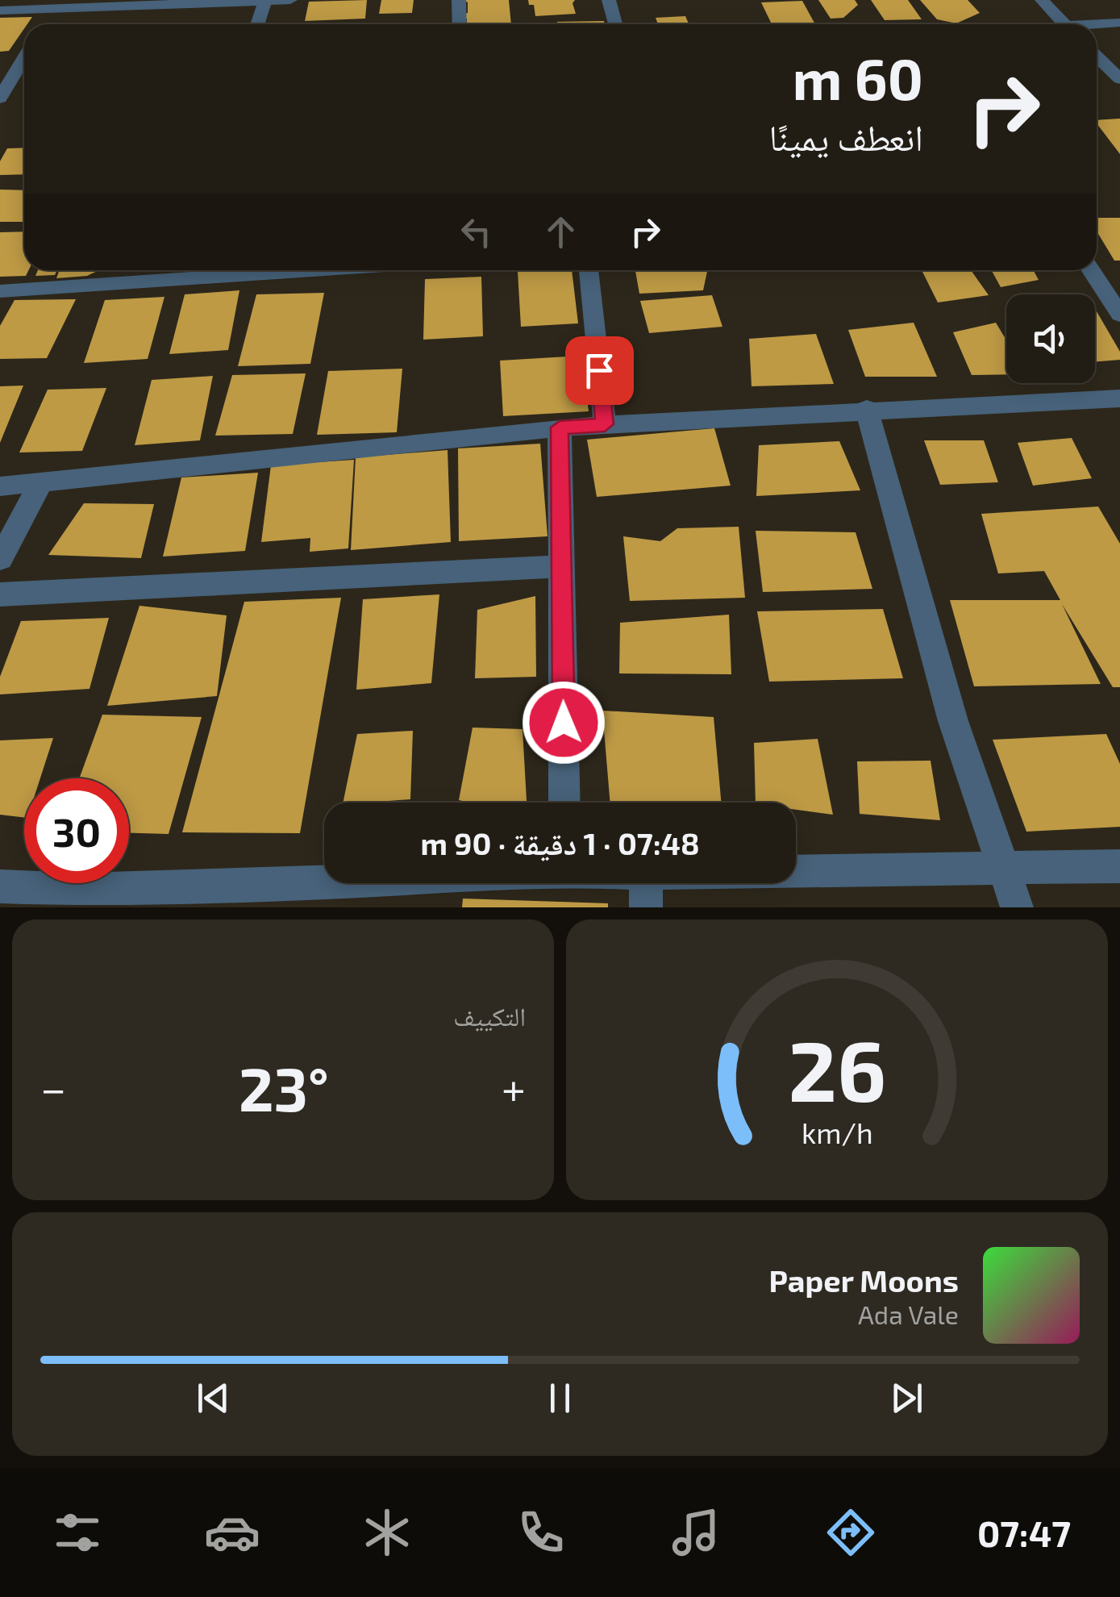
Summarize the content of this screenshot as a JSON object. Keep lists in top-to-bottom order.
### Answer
{
  "page": {
    "turn": ["60 m", "انعطف يمينًا"],
    "limit": "30",
    "trip": "07:48 · 1 دقيقة · 90 m",
    "tile": "التكييف",
    "heat": ["−", "23°", "+"],
    "song": ["Paper Moons", "Ada Vale"],
    "tabs": "07:47",
    "gauge": ["26", "km/h"]
  }
}
